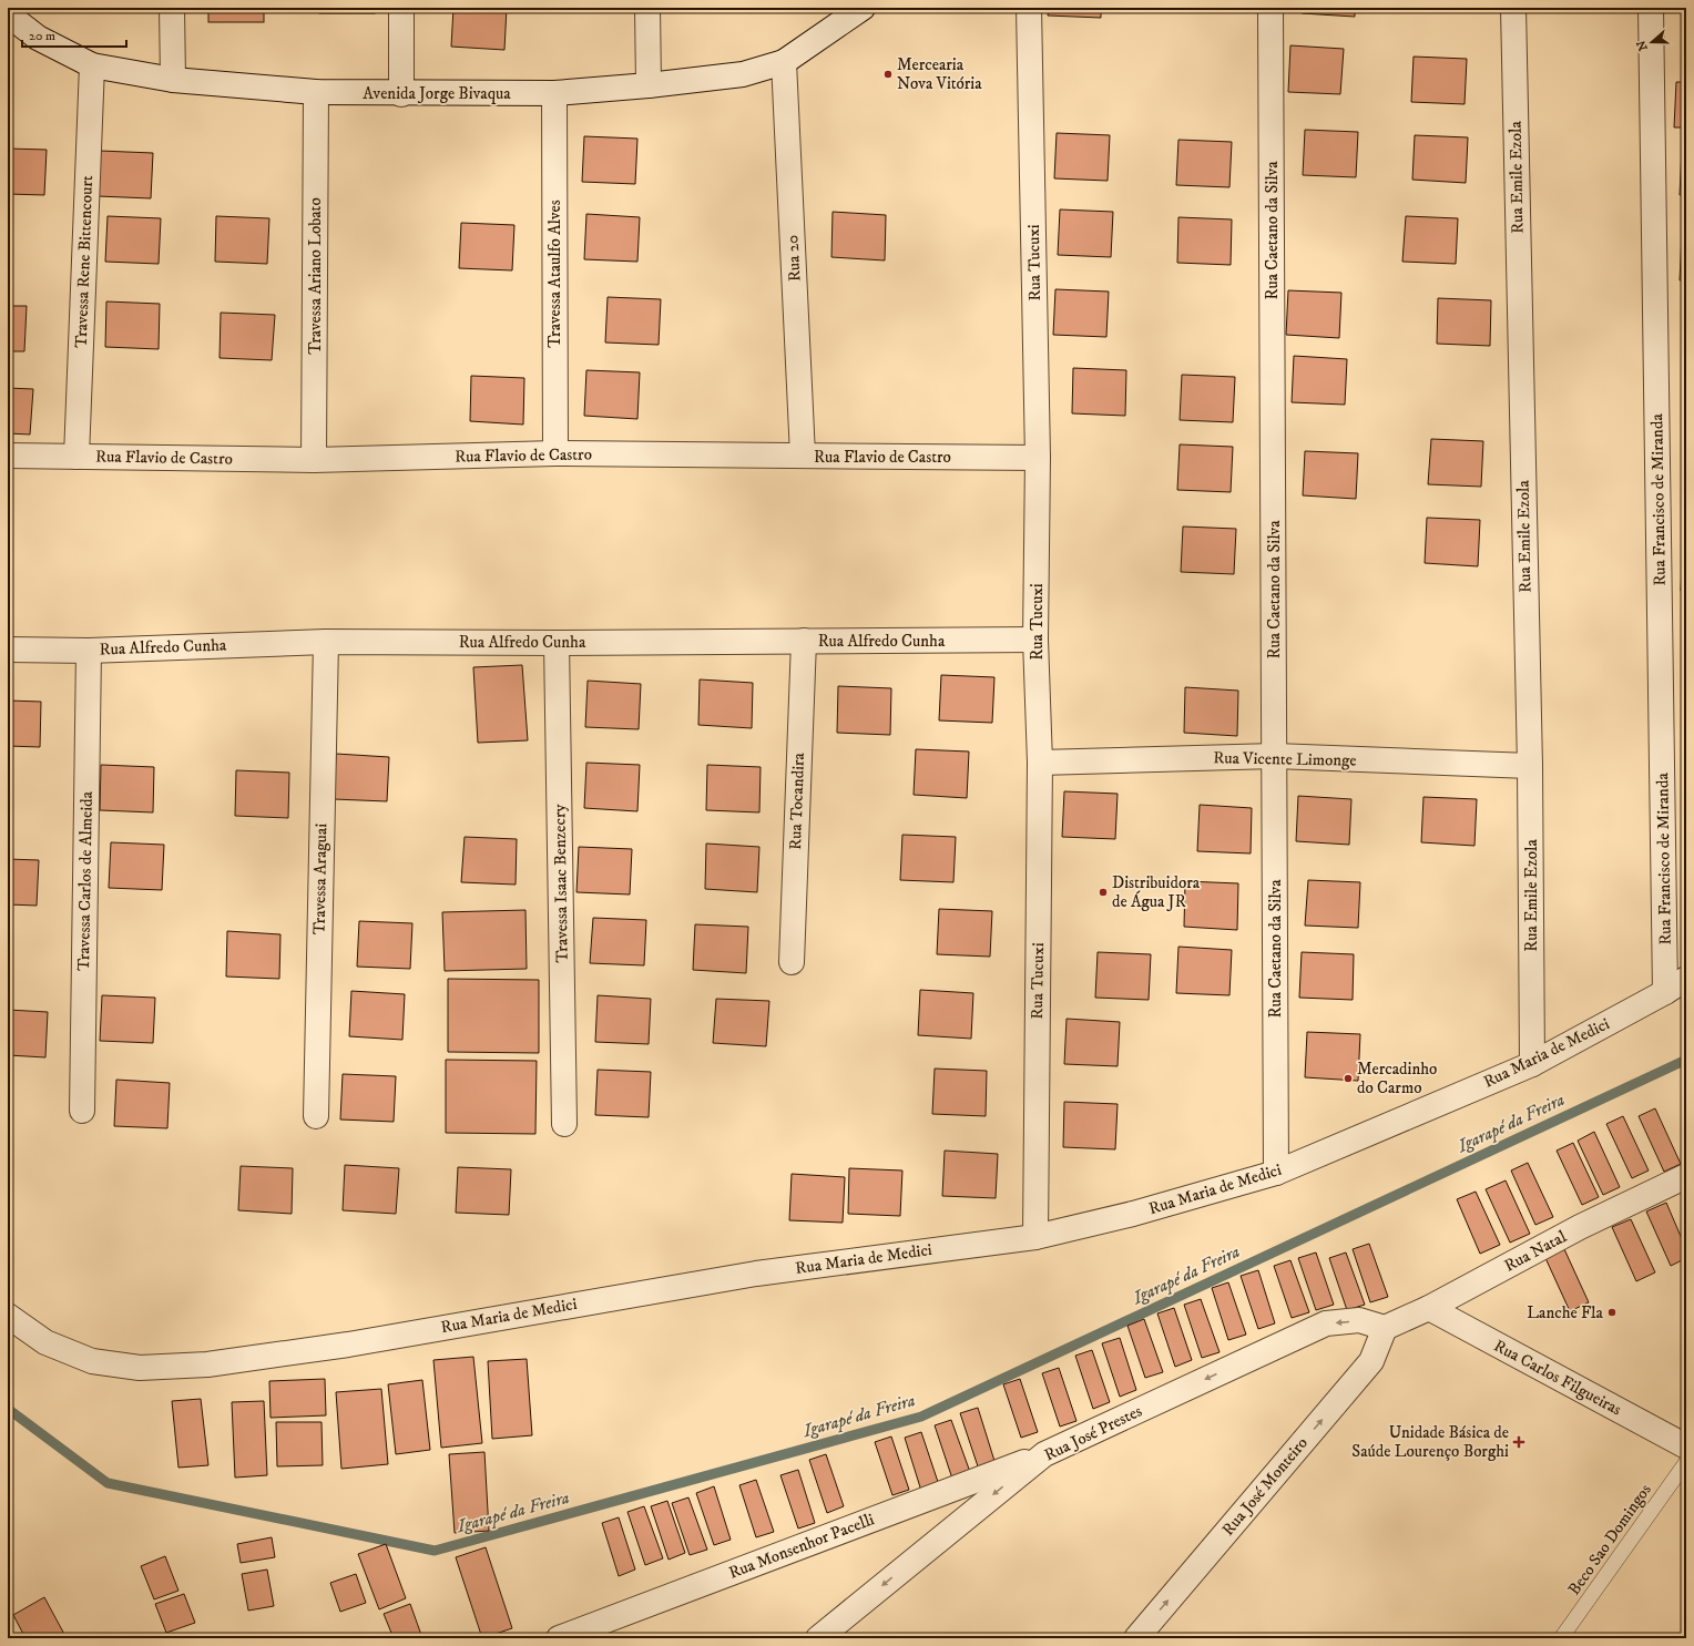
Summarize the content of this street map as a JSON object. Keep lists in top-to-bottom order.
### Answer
{
  "streets": {
    "street": [
      "Avenida Jorge Bivaqua",
      "Rua Emile Ezola",
      "Rua Caetano da Silva",
      "Rua 20",
      "Travessa Rene Bittencourt",
      "Rua Tucuxi",
      "Travessa Ataulfo Alves",
      "Travessa Ariano Lobato",
      "Rua Flavio de Castro",
      "Rua Francisco de Miranda",
      "Rua Alfredo Cunha",
      "Rua Vicente Limonge",
      "Rua Tocandira",
      "Travessa Araguai",
      "Travessa Carlos de Almeida",
      "Travessa Isaac Benzecry",
      "Rua Maria de Medici",
      "Rua Natal",
      "Rua Carlos Filgueiras",
      "Rua José Prestes",
      "Rua José Monteiro",
      "Rua Monsenhor Pacelli"
    ],
    "lane": ["Beco Sao Domingos"]
  },
  "crossings": [
    ["Avenida Jorge Bivaqua", "Rua 20"],
    ["Avenida Jorge Bivaqua", "Travessa Rene Bittencourt"],
    ["Avenida Jorge Bivaqua", "Travessa Ataulfo Alves"],
    ["Avenida Jorge Bivaqua", "Travessa Ariano Lobato"],
    ["Rua Emile Ezola", "Rua Vicente Limonge"],
    ["Rua Emile Ezola", "Rua Maria de Medici"],
    ["Rua Caetano da Silva", "Rua Vicente Limonge"],
    ["Rua Caetano da Silva", "Rua Maria de Medici"],
    ["Rua 20", "Rua Flavio de Castro"],
    ["Travessa Rene Bittencourt", "Rua Flavio de Castro"],
    ["Rua Tucuxi", "Rua Flavio de Castro"],
    ["Rua Tucuxi", "Rua Alfredo Cunha"],
    ["Rua Tucuxi", "Rua Vicente Limonge"],
    ["Rua Tucuxi", "Rua Maria de Medici"],
    ["Travessa Ataulfo Alves", "Rua Flavio de Castro"],
    ["Travessa Ariano Lobato", "Rua Flavio de Castro"],
    ["Rua Francisco de Miranda", "Rua Maria de Medici"],
    ["Rua Alfredo Cunha", "Rua Tocandira"],
    ["Rua Alfredo Cunha", "Travessa Araguai"],
    ["Rua Alfredo Cunha", "Travessa Carlos de Almeida"],
    ["Rua Alfredo Cunha", "Travessa Isaac Benzecry"],
    ["Rua Natal", "Rua Carlos Filgueiras"],
    ["Rua Natal", "Rua José Prestes"],
    ["Rua Natal", "Rua José Monteiro"],
    ["Rua José Prestes", "Rua José Monteiro"],
    ["Rua José Prestes", "Rua Monsenhor Pacelli"]
  ],
  "one_way": ["Rua José Prestes", "Rua José Monteiro"],
  "water": ["Igarapé da Freira"],
  "places": {
    "other": [
      "Mercearia Nova Vitória",
      "Distribuidora de Água JR",
      "Mercadinho do Carmo",
      "Lanche Fla"
    ],
    "health": ["Unidade Básica de Saúde Lourenço Borghi"]
  },
  "scale_bar": "20 m",
  "north": "left"
}
